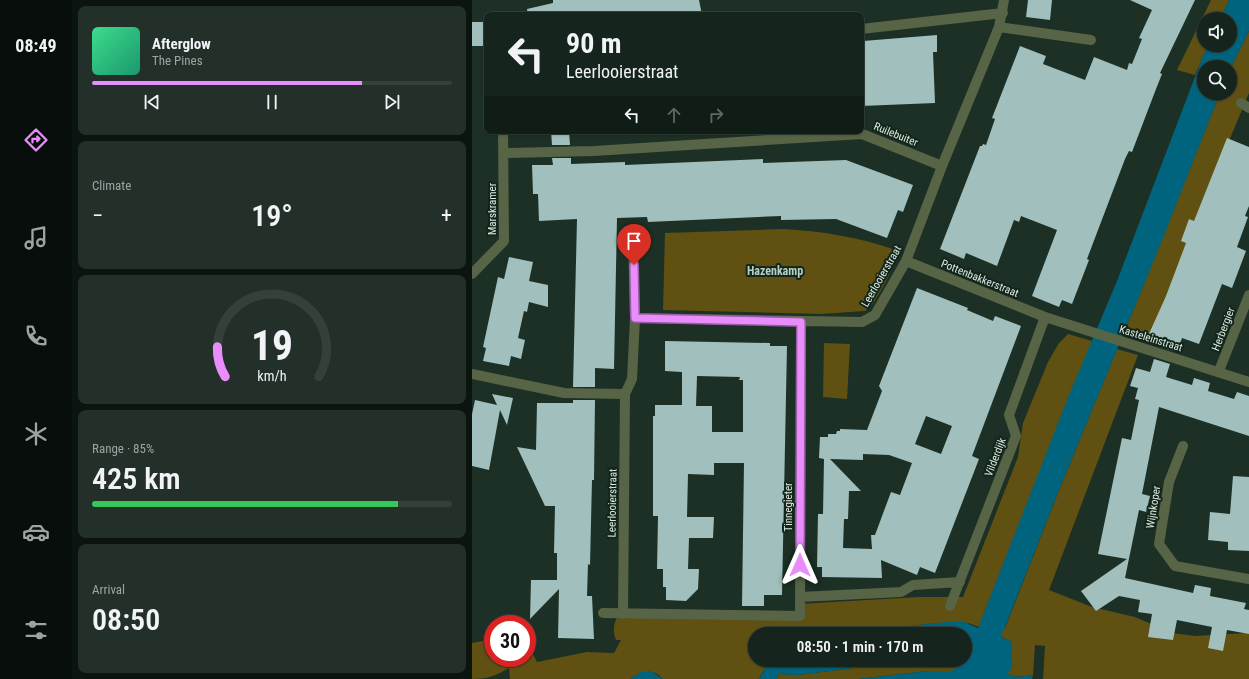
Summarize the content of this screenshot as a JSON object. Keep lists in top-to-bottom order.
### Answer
{
  "streets": {
    "street": [
      "Ruilebuiter",
      "Marskramer",
      "Leerlooierstraat",
      "Pottenbakkerstraat",
      "Herbergier",
      "Kasteleinstraat",
      "Vilderdijk",
      "Tinnegieter",
      "Wijnkoper"
    ]
  },
  "crossings": [
    ["Ruilebuiter", "Marskramer"],
    ["Ruilebuiter", "Leerlooierstraat"],
    ["Leerlooierstraat", "Pottenbakkerstraat"],
    ["Leerlooierstraat", "Tinnegieter"],
    ["Pottenbakkerstraat", "Kasteleinstraat"],
    ["Pottenbakkerstraat", "Vilderdijk"],
    ["Herbergier", "Kasteleinstraat"],
    ["Kasteleinstraat", "Vilderdijk"]
  ],
  "districts": ["Hazenkamp"],
  "page": {
    "tabs": "08:49",
    "turn": ["90 m", "Leerlooierstraat"],
    "song": ["Afterglow", "The Pines"],
    "tile": [
      "Climate",
      ["Range · 85%", "425 km"],
      ["Arrival", "08:50"]
    ],
    "heat": ["−", "19°", "+"],
    "limit": "30",
    "trip": "08:50 · 1 min · 170 m",
    "gauge": ["19", "km/h"]
  }
}
